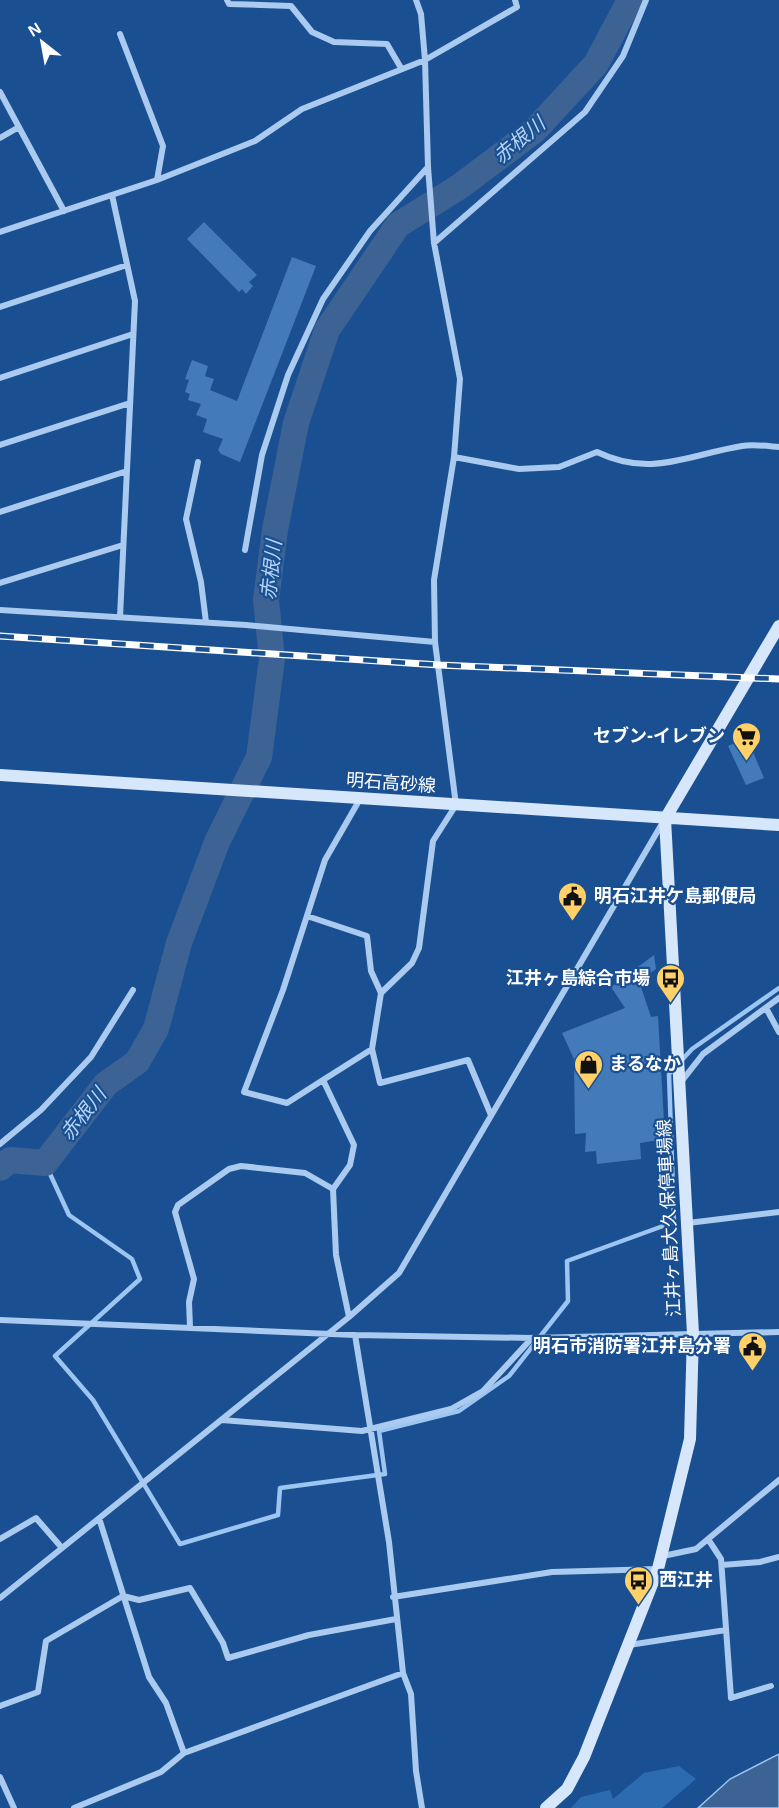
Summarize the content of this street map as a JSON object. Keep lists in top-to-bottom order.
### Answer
{
  "streets": {
    "main road": ["明石高砂線", "江井ヶ島大久保停車場線"]
  },
  "crossings": [
    ["明石高砂線", "江井ヶ島大久保停車場線"]
  ],
  "water": ["赤根川"],
  "places": {
    "supermarket": ["セブン-イレブン"],
    "public building": ["明石江井ケ島郵便局", "明石市消防署江井島分署"],
    "bus stop": ["江井ヶ島綜合市場", "西江井"],
    "shop": ["まるなか"]
  },
  "north": "top left"
}
